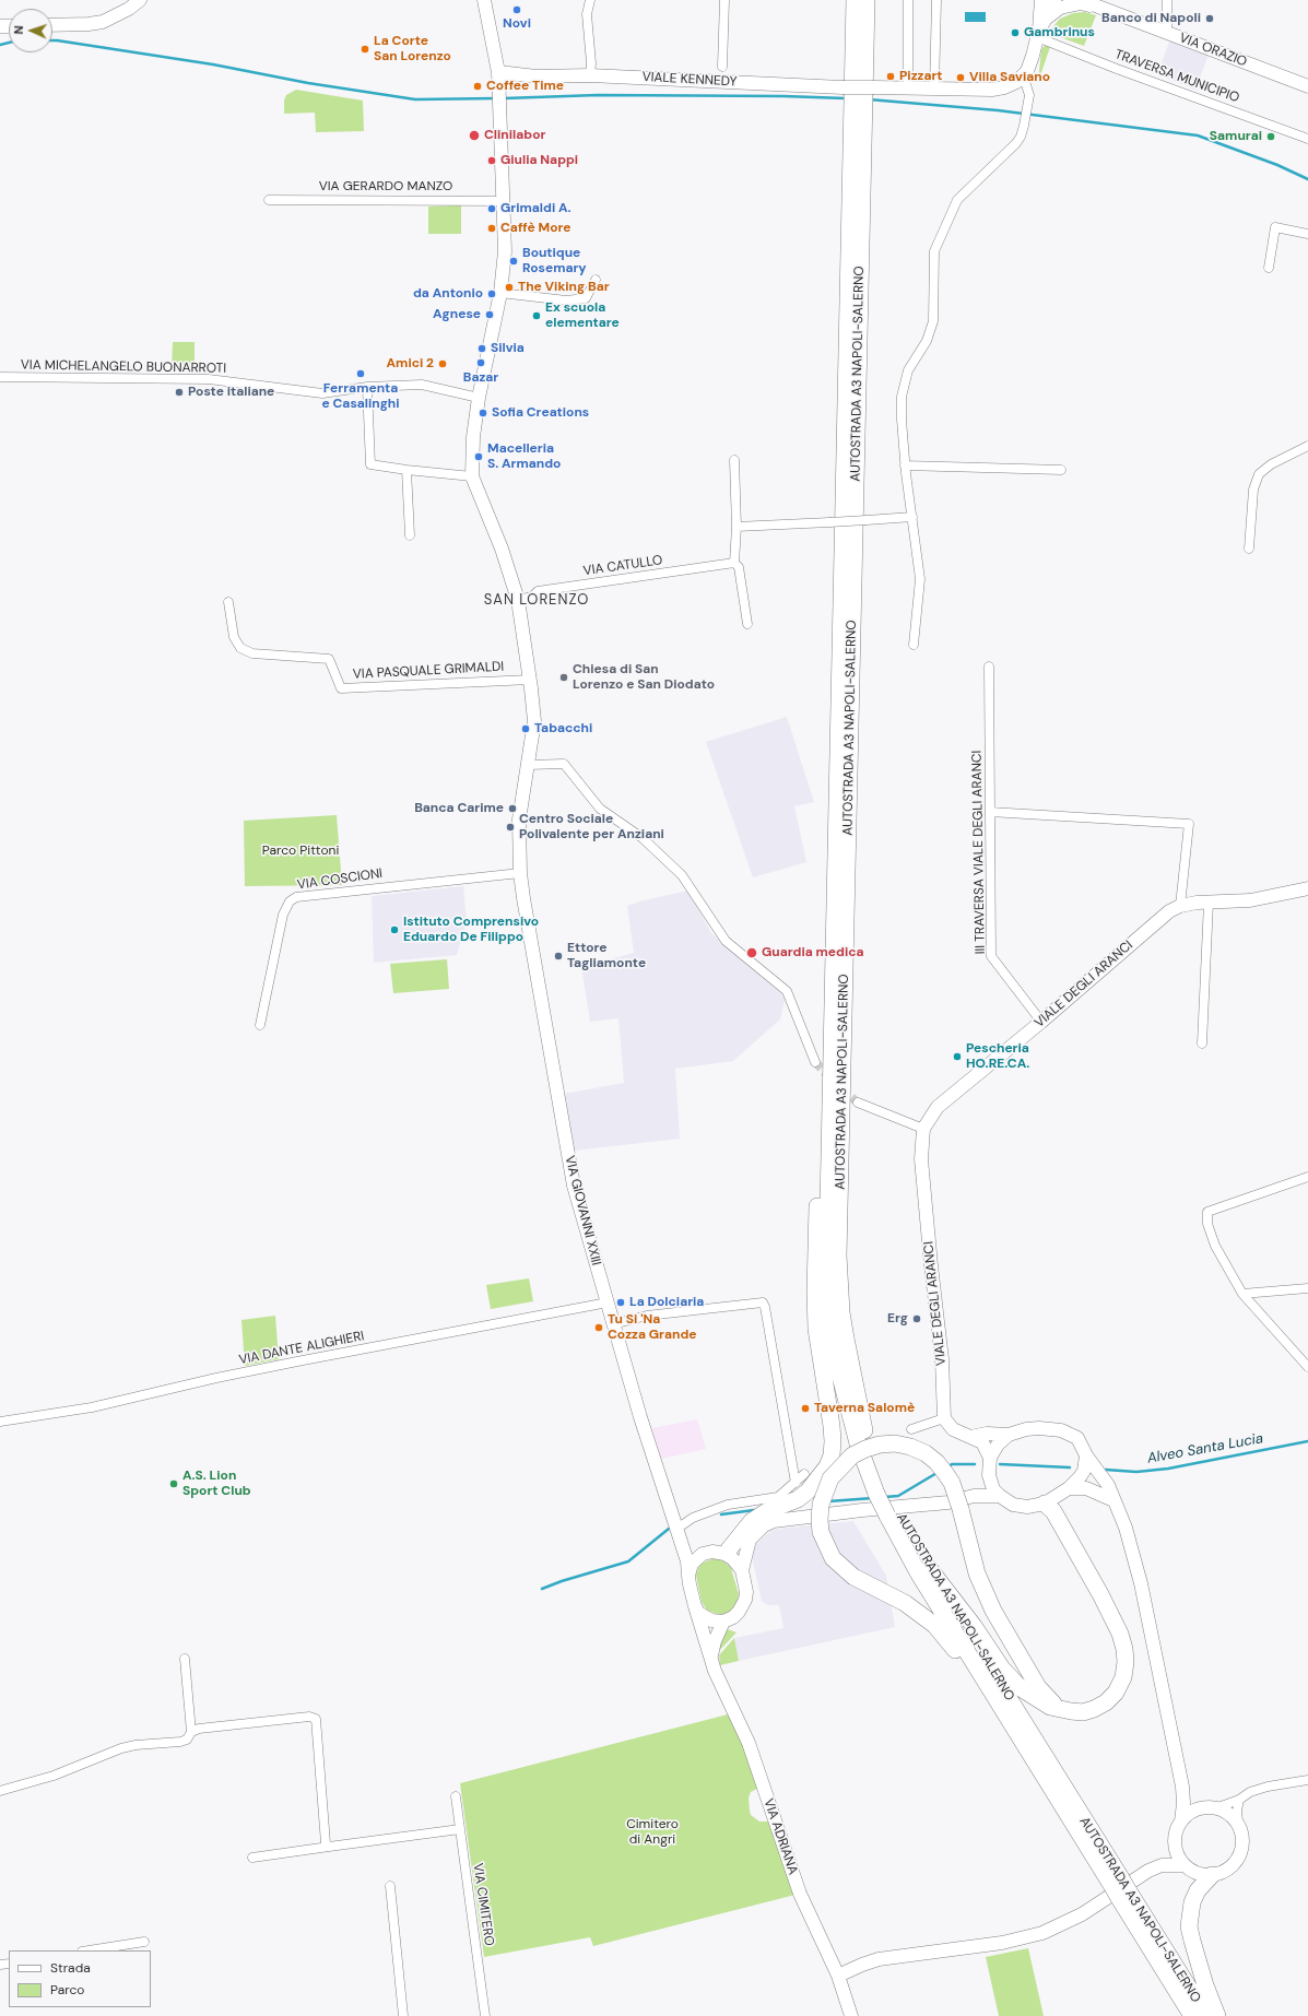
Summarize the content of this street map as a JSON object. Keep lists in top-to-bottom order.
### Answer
{
  "streets": {
    "highway": ["AUTOSTRADA A3 NAPOLI-SALERNO"],
    "street": [
      "VIA ORAZIO",
      "TRAVERSA MUNICIPIO",
      "VIALE KENNEDY",
      "VIA GERARDO MANZO",
      "VIA MICHELANGELO BUONARROTI",
      "VIA CATULLO",
      "VIA PASQUALE GRIMALDI",
      "III TRAVERSA VIALE DEGLI ARANCI",
      "VIA COSCIONI",
      "VIALE DEGLI ARANCI",
      "VIA GIOVANNI XXIII",
      "VIA DANTE ALIGHIERI",
      "VIA ADRIANA",
      "VIA CIMITERO"
    ]
  },
  "crossings": [
    ["VIA CATULLO", "VIA GIOVANNI XXIII"],
    ["VIA PASQUALE GRIMALDI", "VIA GIOVANNI XXIII"],
    ["III TRAVERSA VIALE DEGLI ARANCI", "VIALE DEGLI ARANCI"],
    ["VIA COSCIONI", "VIA GIOVANNI XXIII"],
    ["VIA GIOVANNI XXIII", "VIA DANTE ALIGHIERI"],
    ["VIA GIOVANNI XXIII", "VIA ADRIANA"]
  ],
  "districts": ["SAN LORENZO"],
  "water": ["Alveo Santa Lucia"],
  "parks": ["Parco Pittoni", "Cimitero di Angri"],
  "places": [
    "Novi",
    "Banco di Napoli",
    "Gambrinus",
    "La Corte San Lorenzo",
    "Pizzart",
    "Villa Saviano",
    "Coffee Time",
    "Clinilabor",
    "Samurai",
    "Giulia Nappi",
    "Grimaldi A.",
    "Caffè More",
    "Boutique Rosemary",
    "The Viking Bar",
    "da Antonio",
    "Agnese",
    "Ex scuola elementare",
    "Silvia",
    "Bazar",
    "Amici 2",
    "Ferramenta e Casalinghi",
    "Poste italiane",
    "Sofia Creations",
    "Macelleria S. Armando",
    "Chiesa di San Lorenzo e San Diodato",
    "Tabacchi",
    "Banca Carime",
    "Centro Sociale Polivalente per Anziani",
    "Istituto Comprensivo Eduardo De Filippo",
    "Guardia medica",
    "Ettore Tagliamonte",
    "Pescheria HO.RE.CA.",
    "La Dolciaria",
    "Erg",
    "Tu Si 'Na Cozza Grande",
    "Taverna Salomè",
    "A.S. Lion Sport Club"
  ],
  "legend": ["Strada", "Parco"],
  "north": "left"
}
